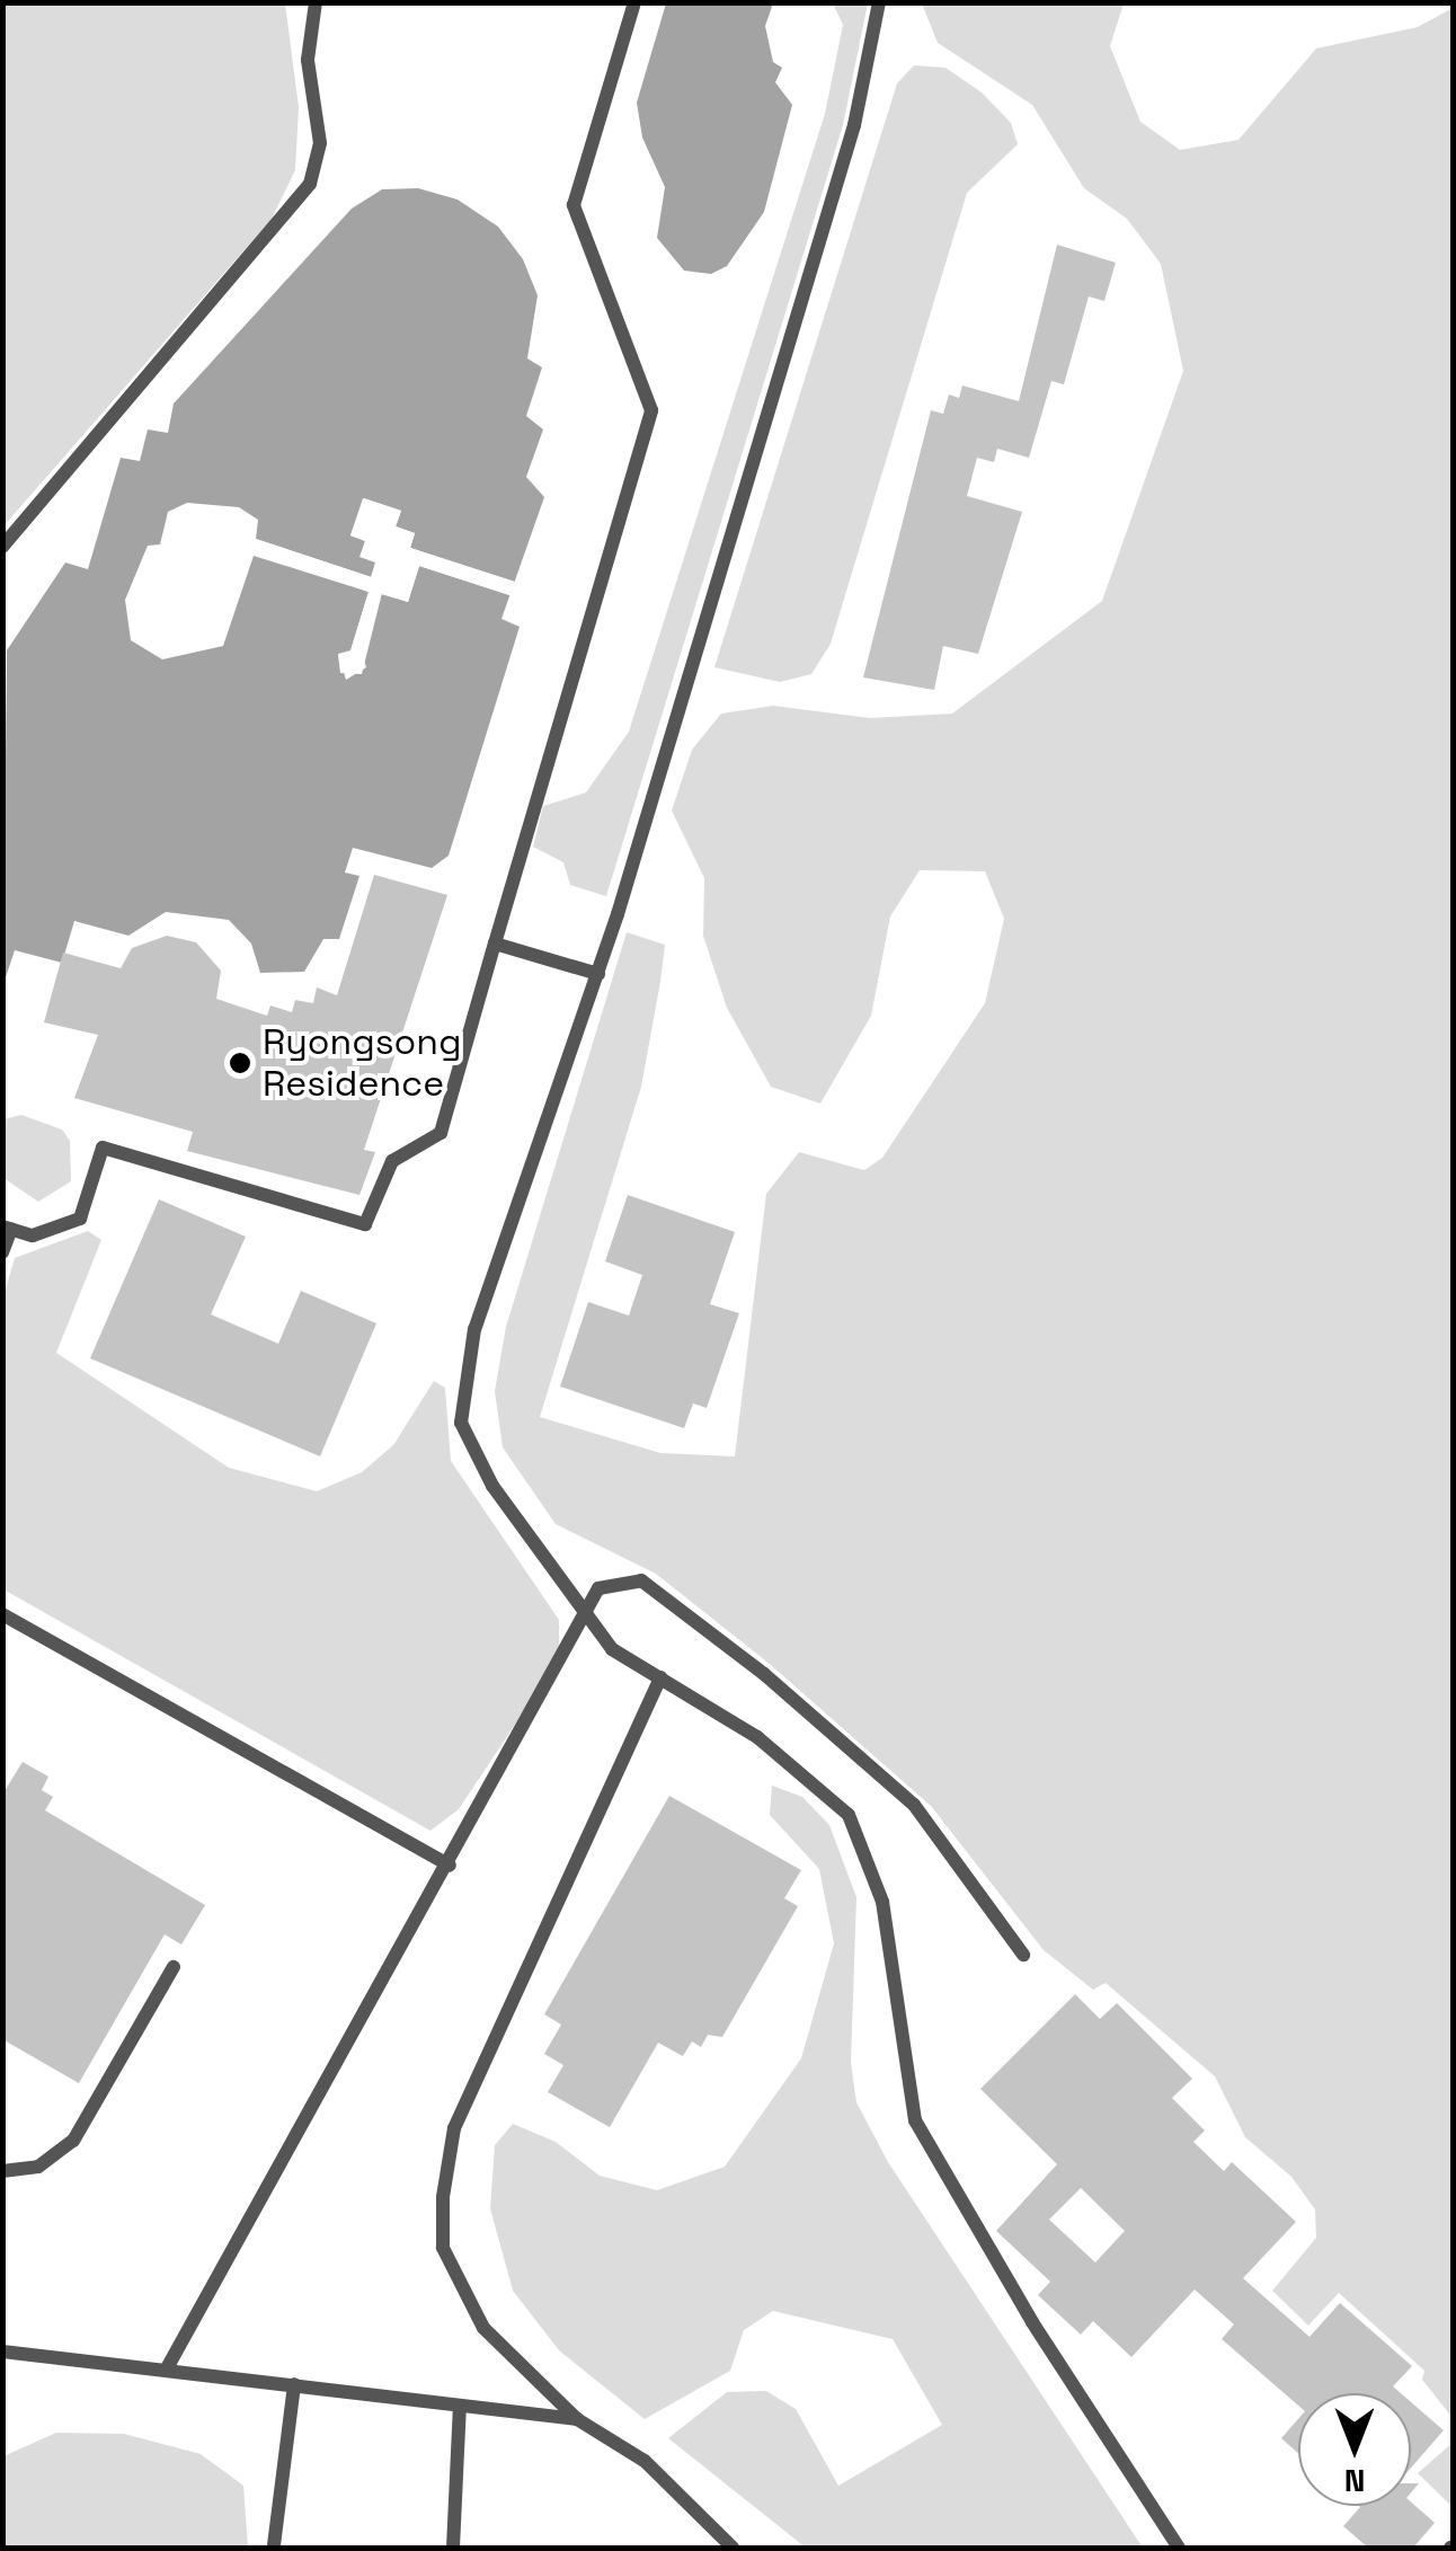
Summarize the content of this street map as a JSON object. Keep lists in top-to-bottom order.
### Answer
{
  "places": ["Ryongsong Residence"],
  "north": "bottom"
}
